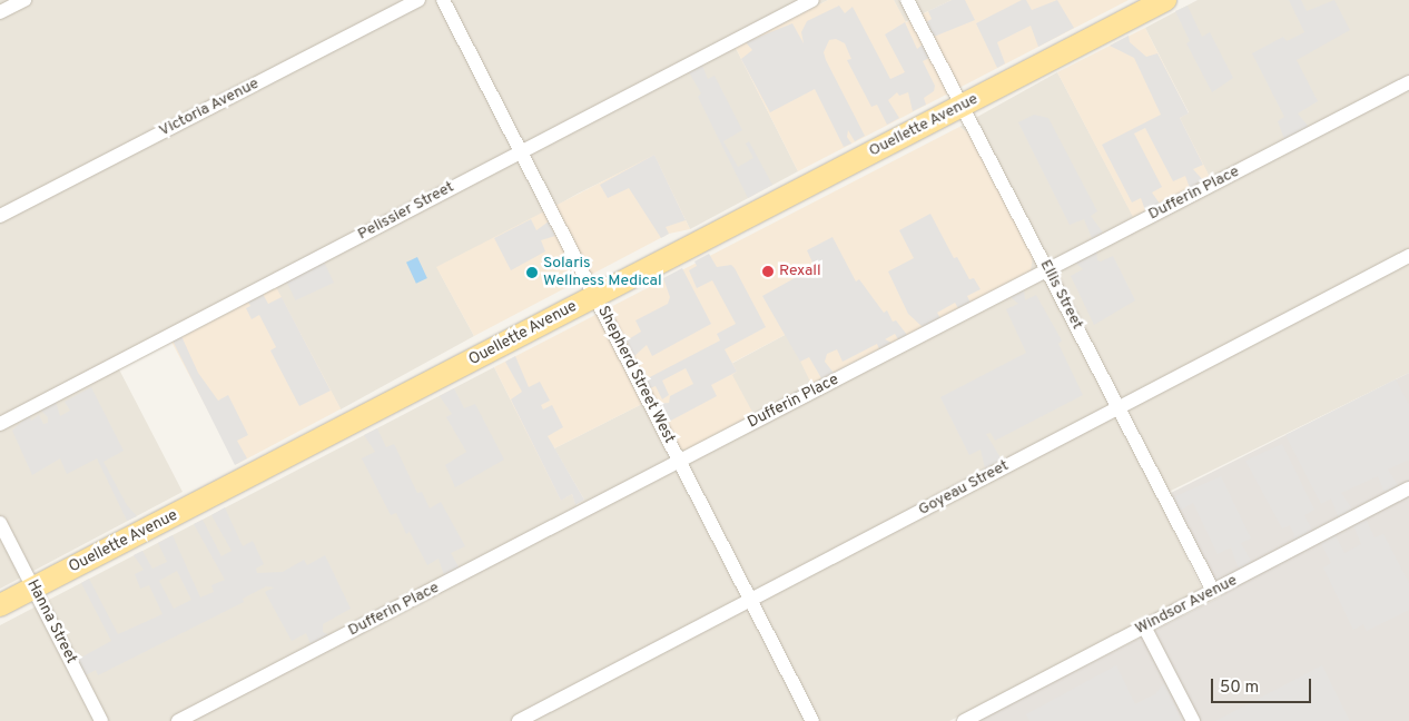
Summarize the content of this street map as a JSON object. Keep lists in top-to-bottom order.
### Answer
{
  "streets": {
    "main road": ["Ouellette Avenue"],
    "street": [
      "Victoria Avenue",
      "Dufferin Place",
      "Pelissier Street",
      "Ellis Street",
      "Shepherd Street West",
      "Goyeau Street",
      "Windsor Avenue",
      "Hanna Street"
    ]
  },
  "crossings": [
    ["Ouellette Avenue", "Ellis Street"],
    ["Ouellette Avenue", "Shepherd Street West"],
    ["Ouellette Avenue", "Hanna Street"],
    ["Dufferin Place", "Ellis Street"],
    ["Dufferin Place", "Shepherd Street West"],
    ["Pelissier Street", "Shepherd Street West"],
    ["Ellis Street", "Goyeau Street"],
    ["Ellis Street", "Windsor Avenue"],
    ["Shepherd Street West", "Goyeau Street"]
  ],
  "places": ["Rexall", "Solaris Wellness Medical"],
  "scale_bar": "50 m"
}
